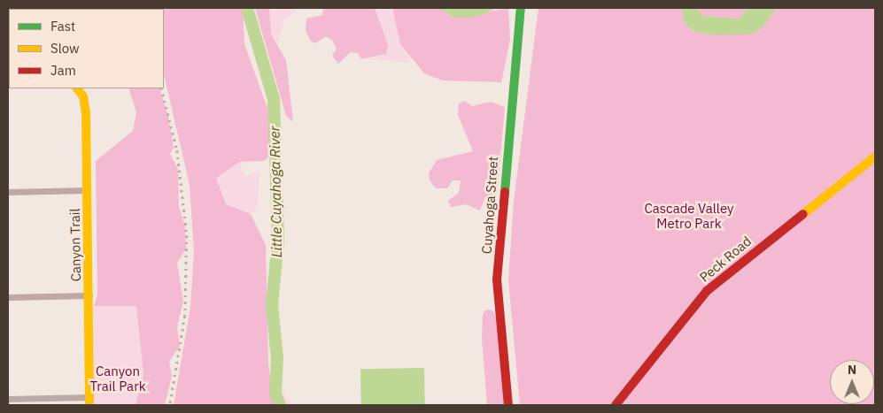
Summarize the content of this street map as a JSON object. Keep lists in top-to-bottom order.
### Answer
{
  "streets": {
    "street": ["Cuyahoga Street", "Canyon Trail", "Peck Road"]
  },
  "water": ["Little Cuyahoga River"],
  "parks": ["Cascade Valley Metro Park", "Canyon Trail Park"],
  "legend": ["Fast", "Slow", "Jam"],
  "north": "top"
}
